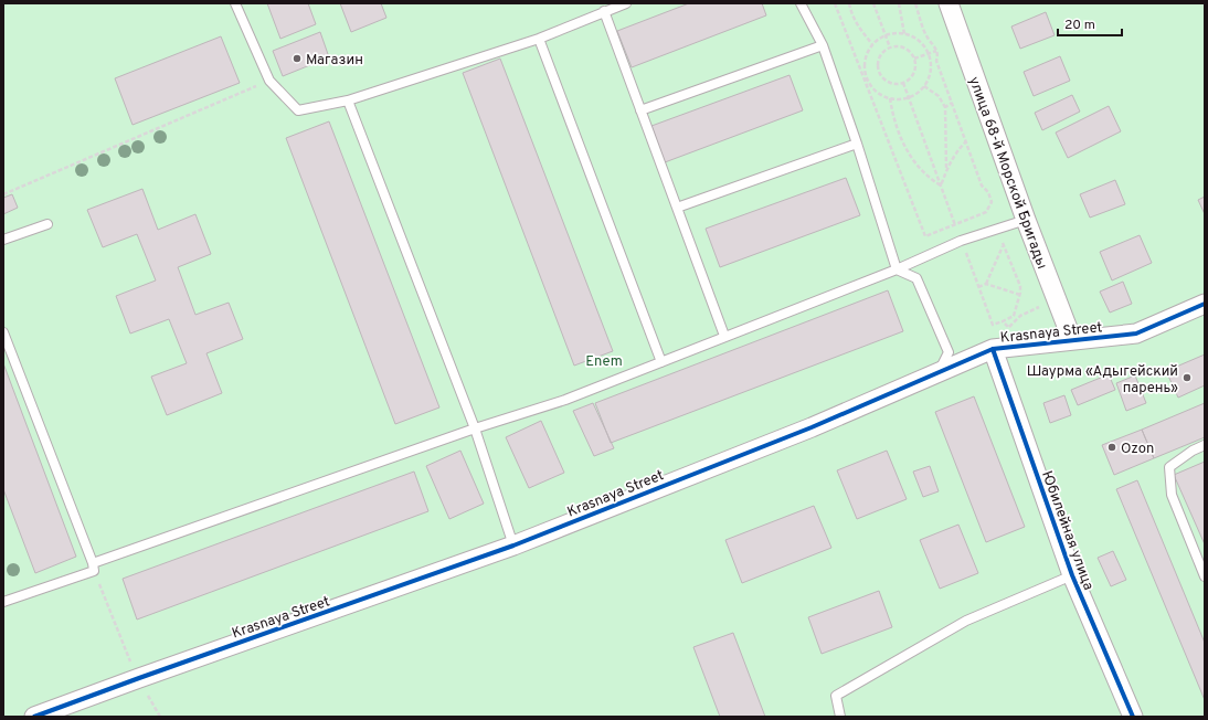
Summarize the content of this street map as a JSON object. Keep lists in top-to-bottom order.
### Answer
{
  "streets": {
    "street": ["улица 68-й Морской Бригады", "Krasnaya Street", "Юбилейная улица"]
  },
  "crossings": [
    ["улица 68-й Морской Бригады", "Krasnaya Street"],
    ["Krasnaya Street", "Юбилейная улица"]
  ],
  "parks": ["Enem"],
  "places": ["Магазин", "Шаурма «Адыгейский парень»", "Ozon"],
  "scale_bar": "20 m"
}
